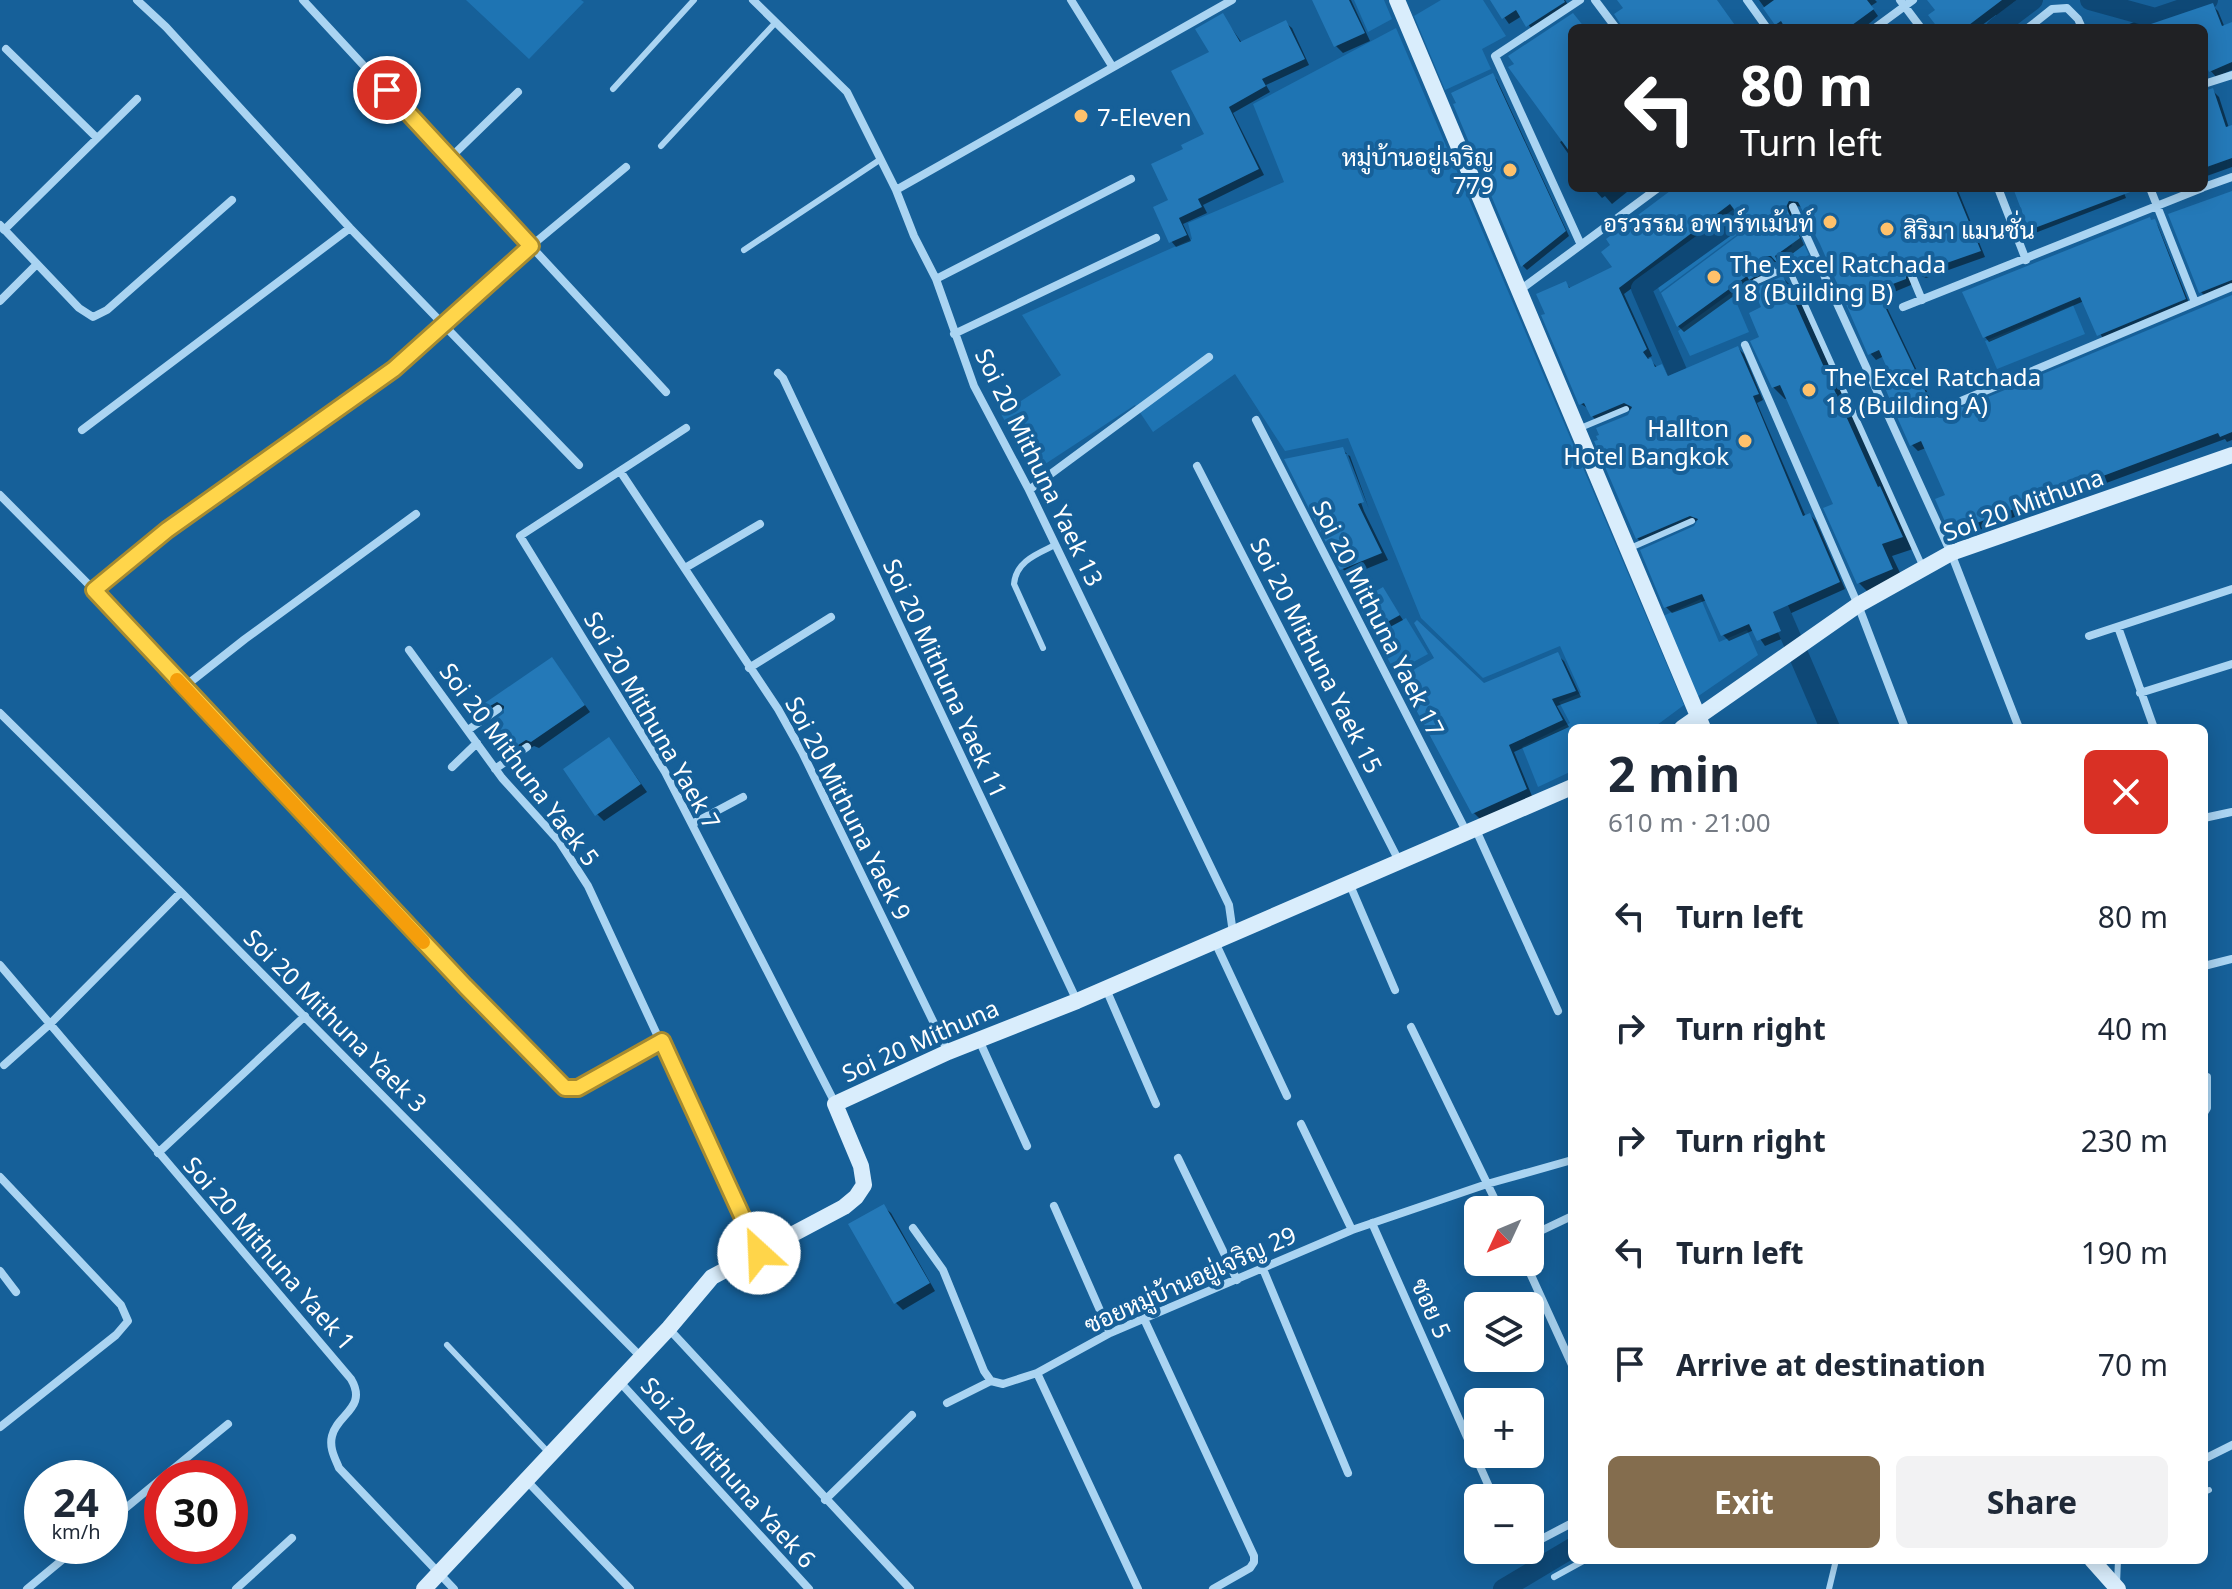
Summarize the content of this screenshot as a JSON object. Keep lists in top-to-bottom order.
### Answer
{
  "streets": {
    "street": [
      "Soi 20 Mithuna Yaek 13",
      "Soi 20 Mithuna",
      "Soi 20 Mithuna Yaek 17",
      "Soi 20 Mithuna Yaek 15",
      "Soi 20 Mithuna Yaek 11",
      "Soi 20 Mithuna Yaek 7",
      "Soi 20 Mithuna Yaek 5",
      "Soi 20 Mithuna Yaek 9",
      "Soi 20 Mithuna Yaek 3",
      "Soi 20 Mithuna Yaek 1",
      "ซอยหมู่บ้านอยู่เจริญ 29",
      "ซอย 5",
      "Soi 20 Mithuna Yaek 6"
    ]
  },
  "crossings": [
    ["Soi 20 Mithuna Yaek 13", "Soi 20 Mithuna"],
    ["Soi 20 Mithuna", "Soi 20 Mithuna Yaek 17"],
    ["Soi 20 Mithuna", "Soi 20 Mithuna Yaek 15"],
    ["Soi 20 Mithuna", "Soi 20 Mithuna Yaek 11"],
    ["Soi 20 Mithuna", "Soi 20 Mithuna Yaek 7"],
    ["Soi 20 Mithuna", "Soi 20 Mithuna Yaek 5"],
    ["Soi 20 Mithuna", "Soi 20 Mithuna Yaek 9"],
    ["Soi 20 Mithuna", "Soi 20 Mithuna Yaek 3"],
    ["Soi 20 Mithuna", "Soi 20 Mithuna Yaek 1"],
    ["Soi 20 Mithuna", "Soi 20 Mithuna Yaek 6"],
    ["Soi 20 Mithuna Yaek 7", "Soi 20 Mithuna Yaek 9"],
    ["ซอยหมู่บ้านอยู่เจริญ 29", "ซอย 5"]
  ],
  "places": [
    "7-Eleven",
    "หมู่บ้านอยู่เจริญ 779",
    "อรวรรณ อพาร์ทเม้นท์",
    "สิริมา แมนชั่น",
    "The Excel Ratchada 18 (Building B)",
    "The Excel Ratchada 18 (Building A)",
    "Hallton Hotel Bangkok"
  ],
  "north": "bottom left",
  "page": {
    "turn": ["80 m", "Turn left"],
    "heading": ["2 min", "610 m · 21:00"],
    "list": [
      {
        "name": "Turn left",
        "value": "80 m"
      },
      {
        "name": "Turn right",
        "value": "40 m"
      },
      {
        "name": "Turn right",
        "value": "230 m"
      },
      {
        "name": "Turn left",
        "value": "190 m"
      },
      {
        "name": "Arrive at destination",
        "value": "70 m"
      }
    ],
    "map_buttons": ["+", "−"],
    "buttons": ["Exit", "Share"],
    "speed": "24 km/h",
    "limit": "30"
  }
}
